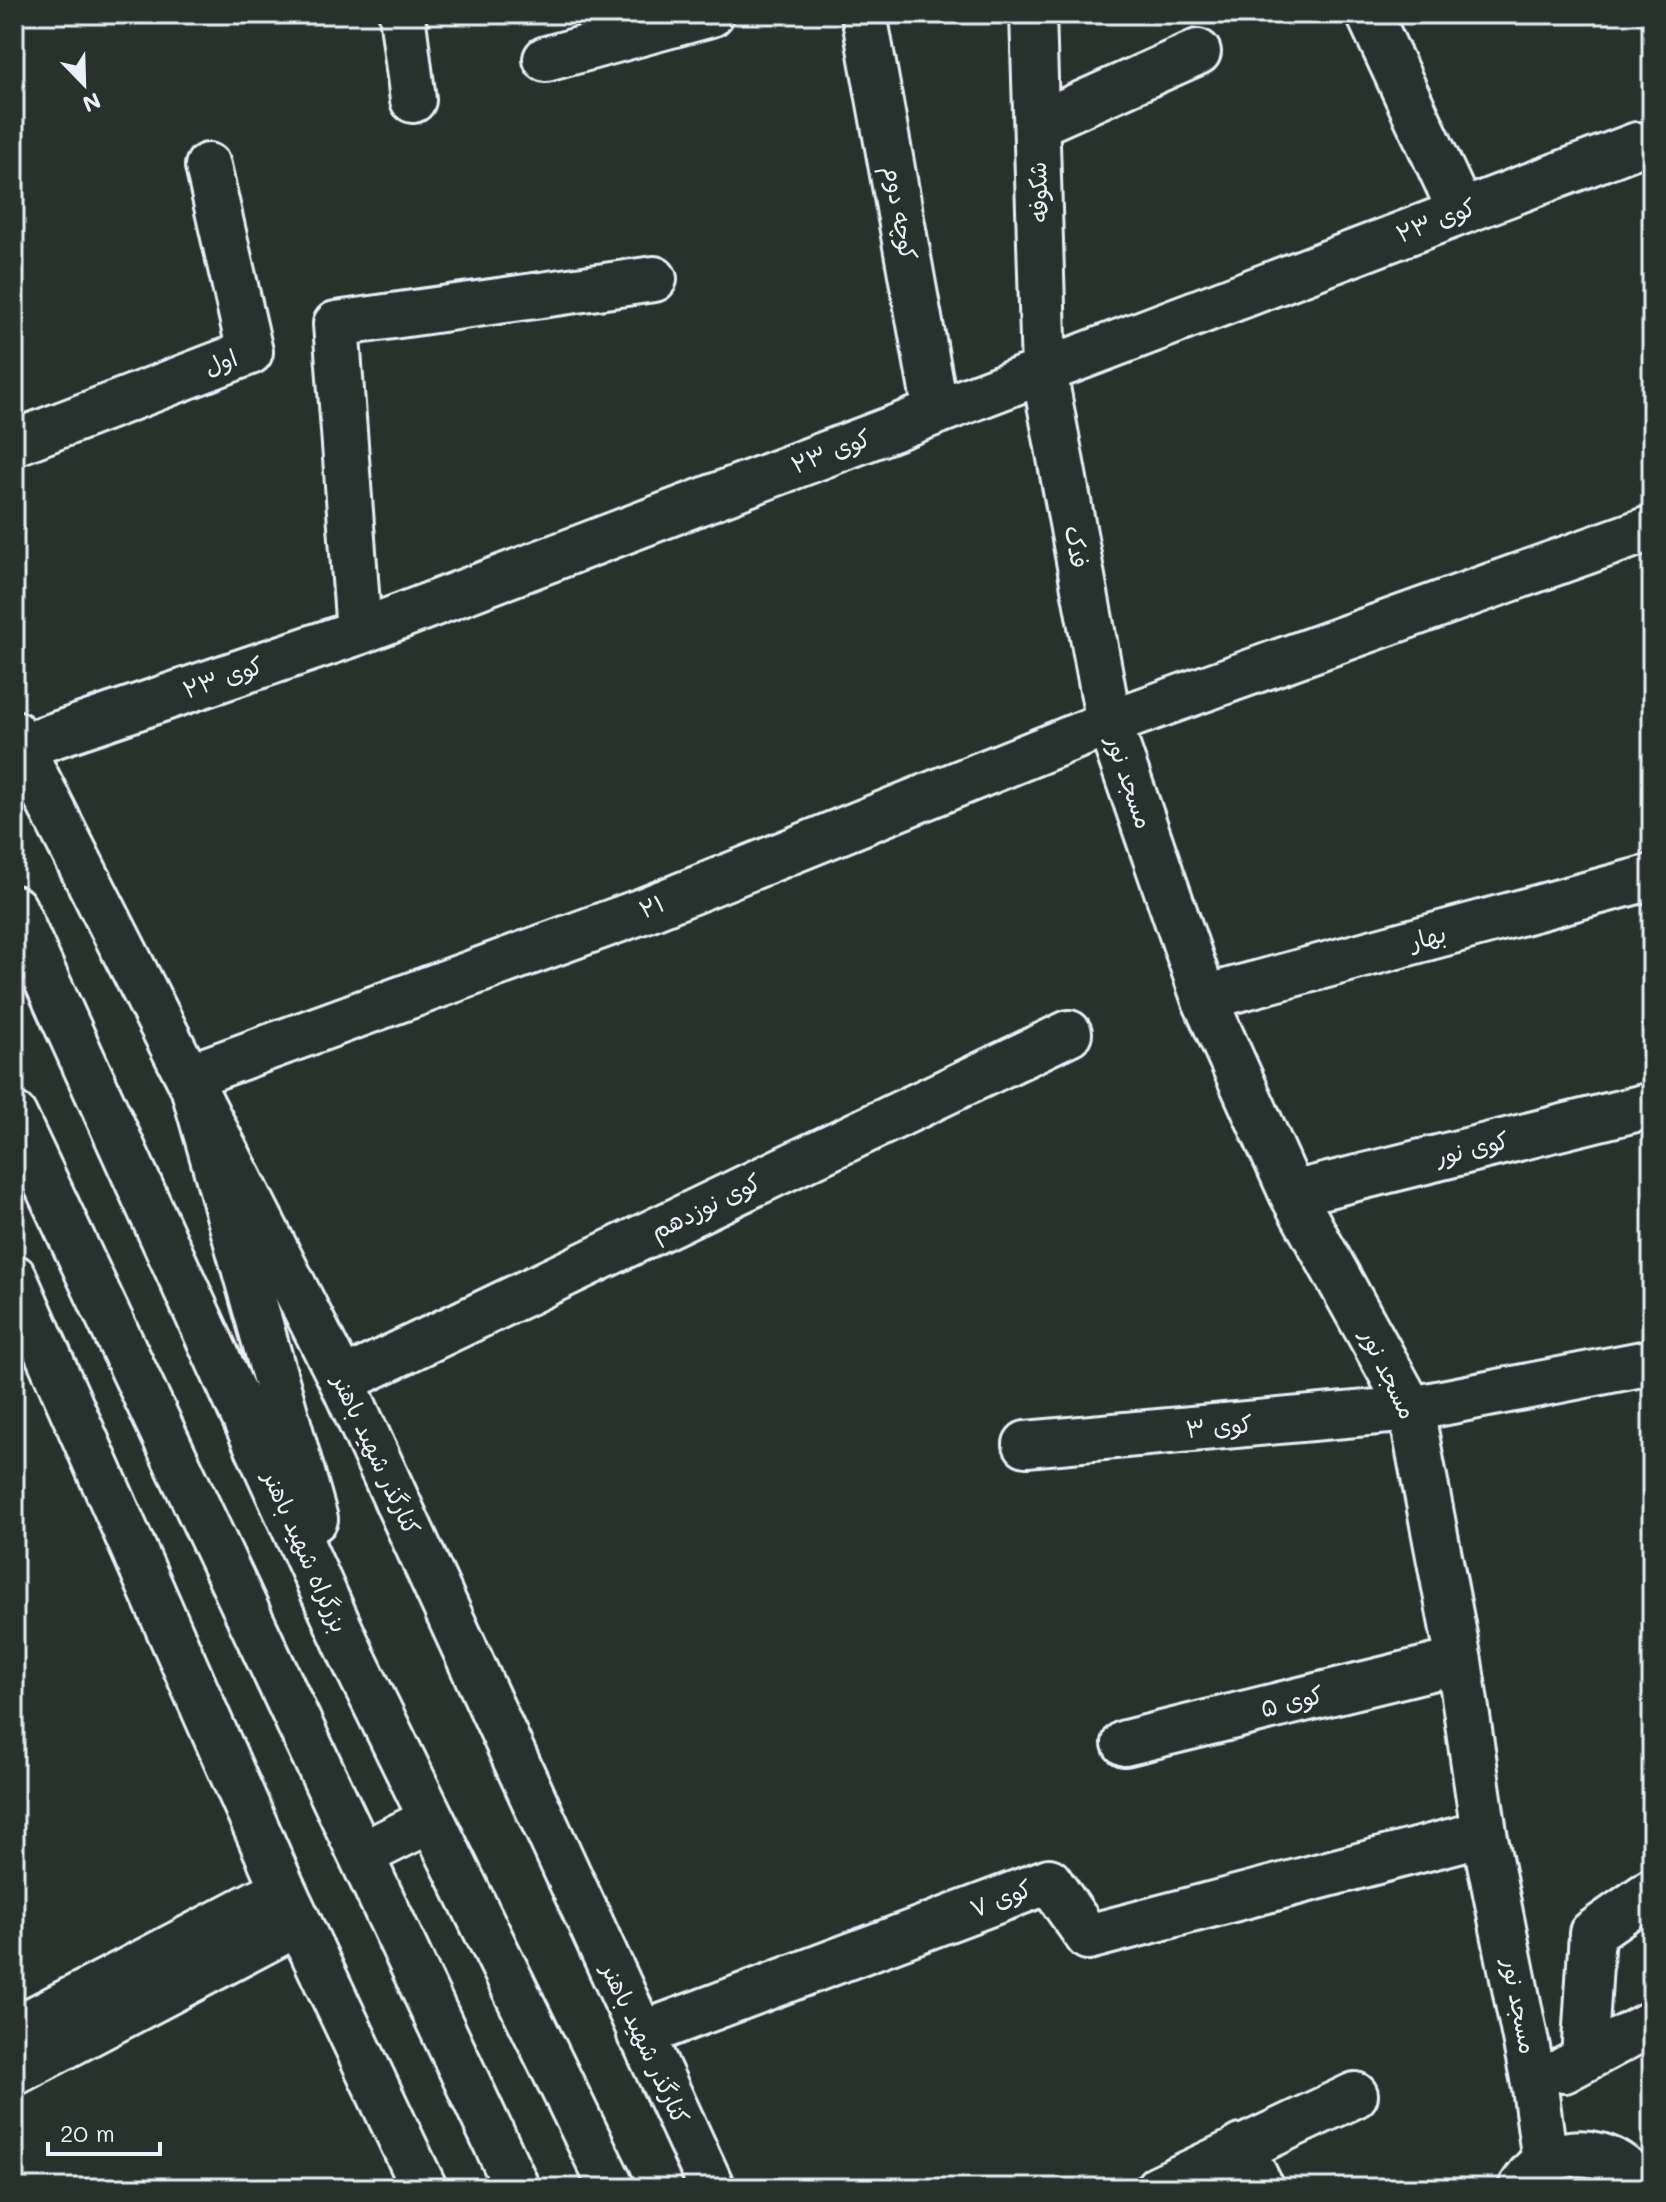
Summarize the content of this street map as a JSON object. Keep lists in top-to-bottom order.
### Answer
{
  "streets": {
    "main road": [
      "شکوفه",
      "کوچه دوم",
      "کوی ۲۳",
      "اول",
      "فدک",
      "مسجد نور",
      "۲۱",
      "بهار",
      "کوی نور",
      "کوی نوزدهم",
      "کوی ۳",
      "کنارگذر شهید باهنر",
      "بزرگراه شهید باهنر",
      "کوی ۵",
      "کوی ۷"
    ]
  },
  "crossings": [
    ["شکوفه", "کوی ۲۳"],
    ["شکوفه", "فدک"],
    ["کوچه دوم", "کوی ۲۳"],
    ["کوی ۲۳", "فدک"],
    ["کوی ۲۳", "کنارگذر شهید باهنر"],
    ["فدک", "مسجد نور"],
    ["فدک", "۲۱"],
    ["مسجد نور", "۲۱"],
    ["مسجد نور", "بهار"],
    ["مسجد نور", "کوی نور"],
    ["مسجد نور", "کوی ۳"],
    ["مسجد نور", "کوی ۵"],
    ["مسجد نور", "کوی ۷"],
    ["۲۱", "کنارگذر شهید باهنر"],
    ["کوی نوزدهم", "کنارگذر شهید باهنر"],
    ["کنارگذر شهید باهنر", "کوی ۷"]
  ],
  "scale_bar": "20 m",
  "north": "bottom right"
}
